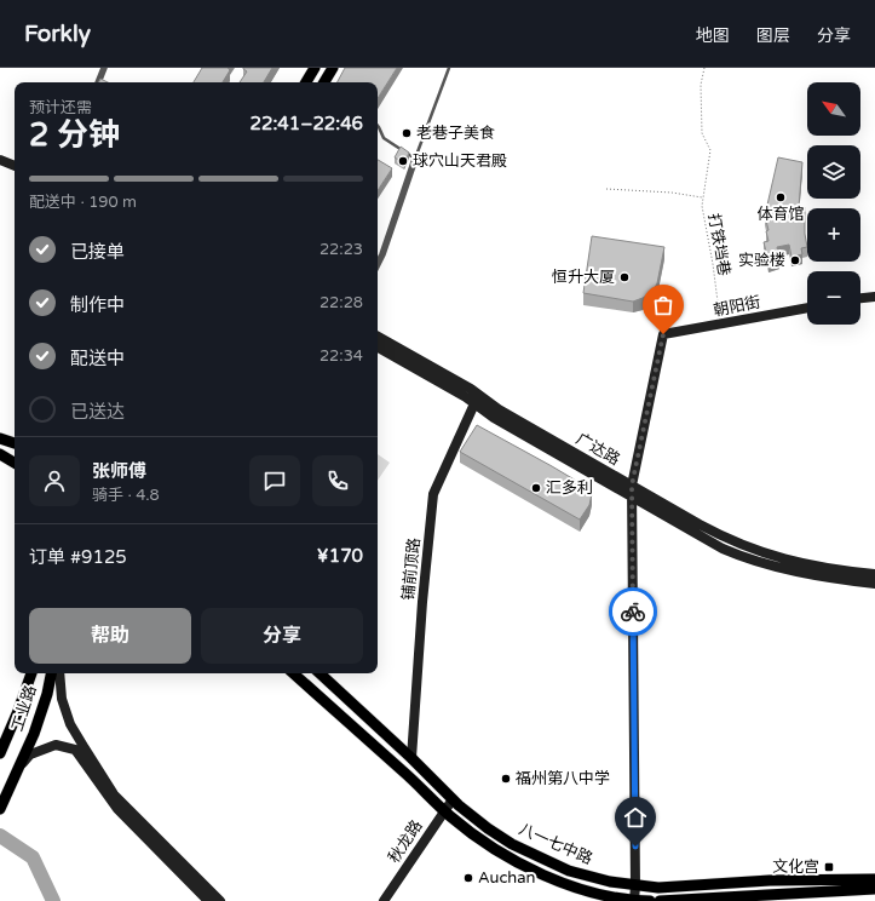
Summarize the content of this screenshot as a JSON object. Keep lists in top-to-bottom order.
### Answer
{
  "streets": {
    "main road": ["工业路", "八一七中路"],
    "street": [
      "朝阳街",
      "广达路",
      "铺前顶路",
      "秋龙路"
    ],
    "path": ["打铁垱巷"]
  },
  "crossings": [
    ["朝阳街", "广达路"],
    ["广达路", "铺前顶路"],
    ["铺前顶路", "八一七中路"],
    ["秋龙路", "八一七中路"]
  ],
  "places": {
    "other": [
      "老巷子美食",
      "球穴山天君殿",
      "体育馆",
      "实验楼",
      "恒升大厦",
      "汇多利",
      "福州第八中学",
      "Auchan"
    ],
    "transit": ["文化宫"]
  },
  "north": "top left",
  "page": {
    "header": "Forkly",
    "nav": ["地图", "图层", "分享"],
    "map_buttons": ["+", "−"],
    "heading": ["2 分钟", "预计还需", "22:41–22:46"],
    "panel": [
      "张师傅",
      "骑手 · 4.8",
      "订单 #9125",
      "¥170"
    ],
    "bar": "配送中 · 190 m",
    "list": [
      ["已接单", "22:23"],
      ["制作中", "22:28"],
      ["配送中", "22:34"],
      "已送达"
    ],
    "buttons": ["帮助", "分享"]
  }
}
